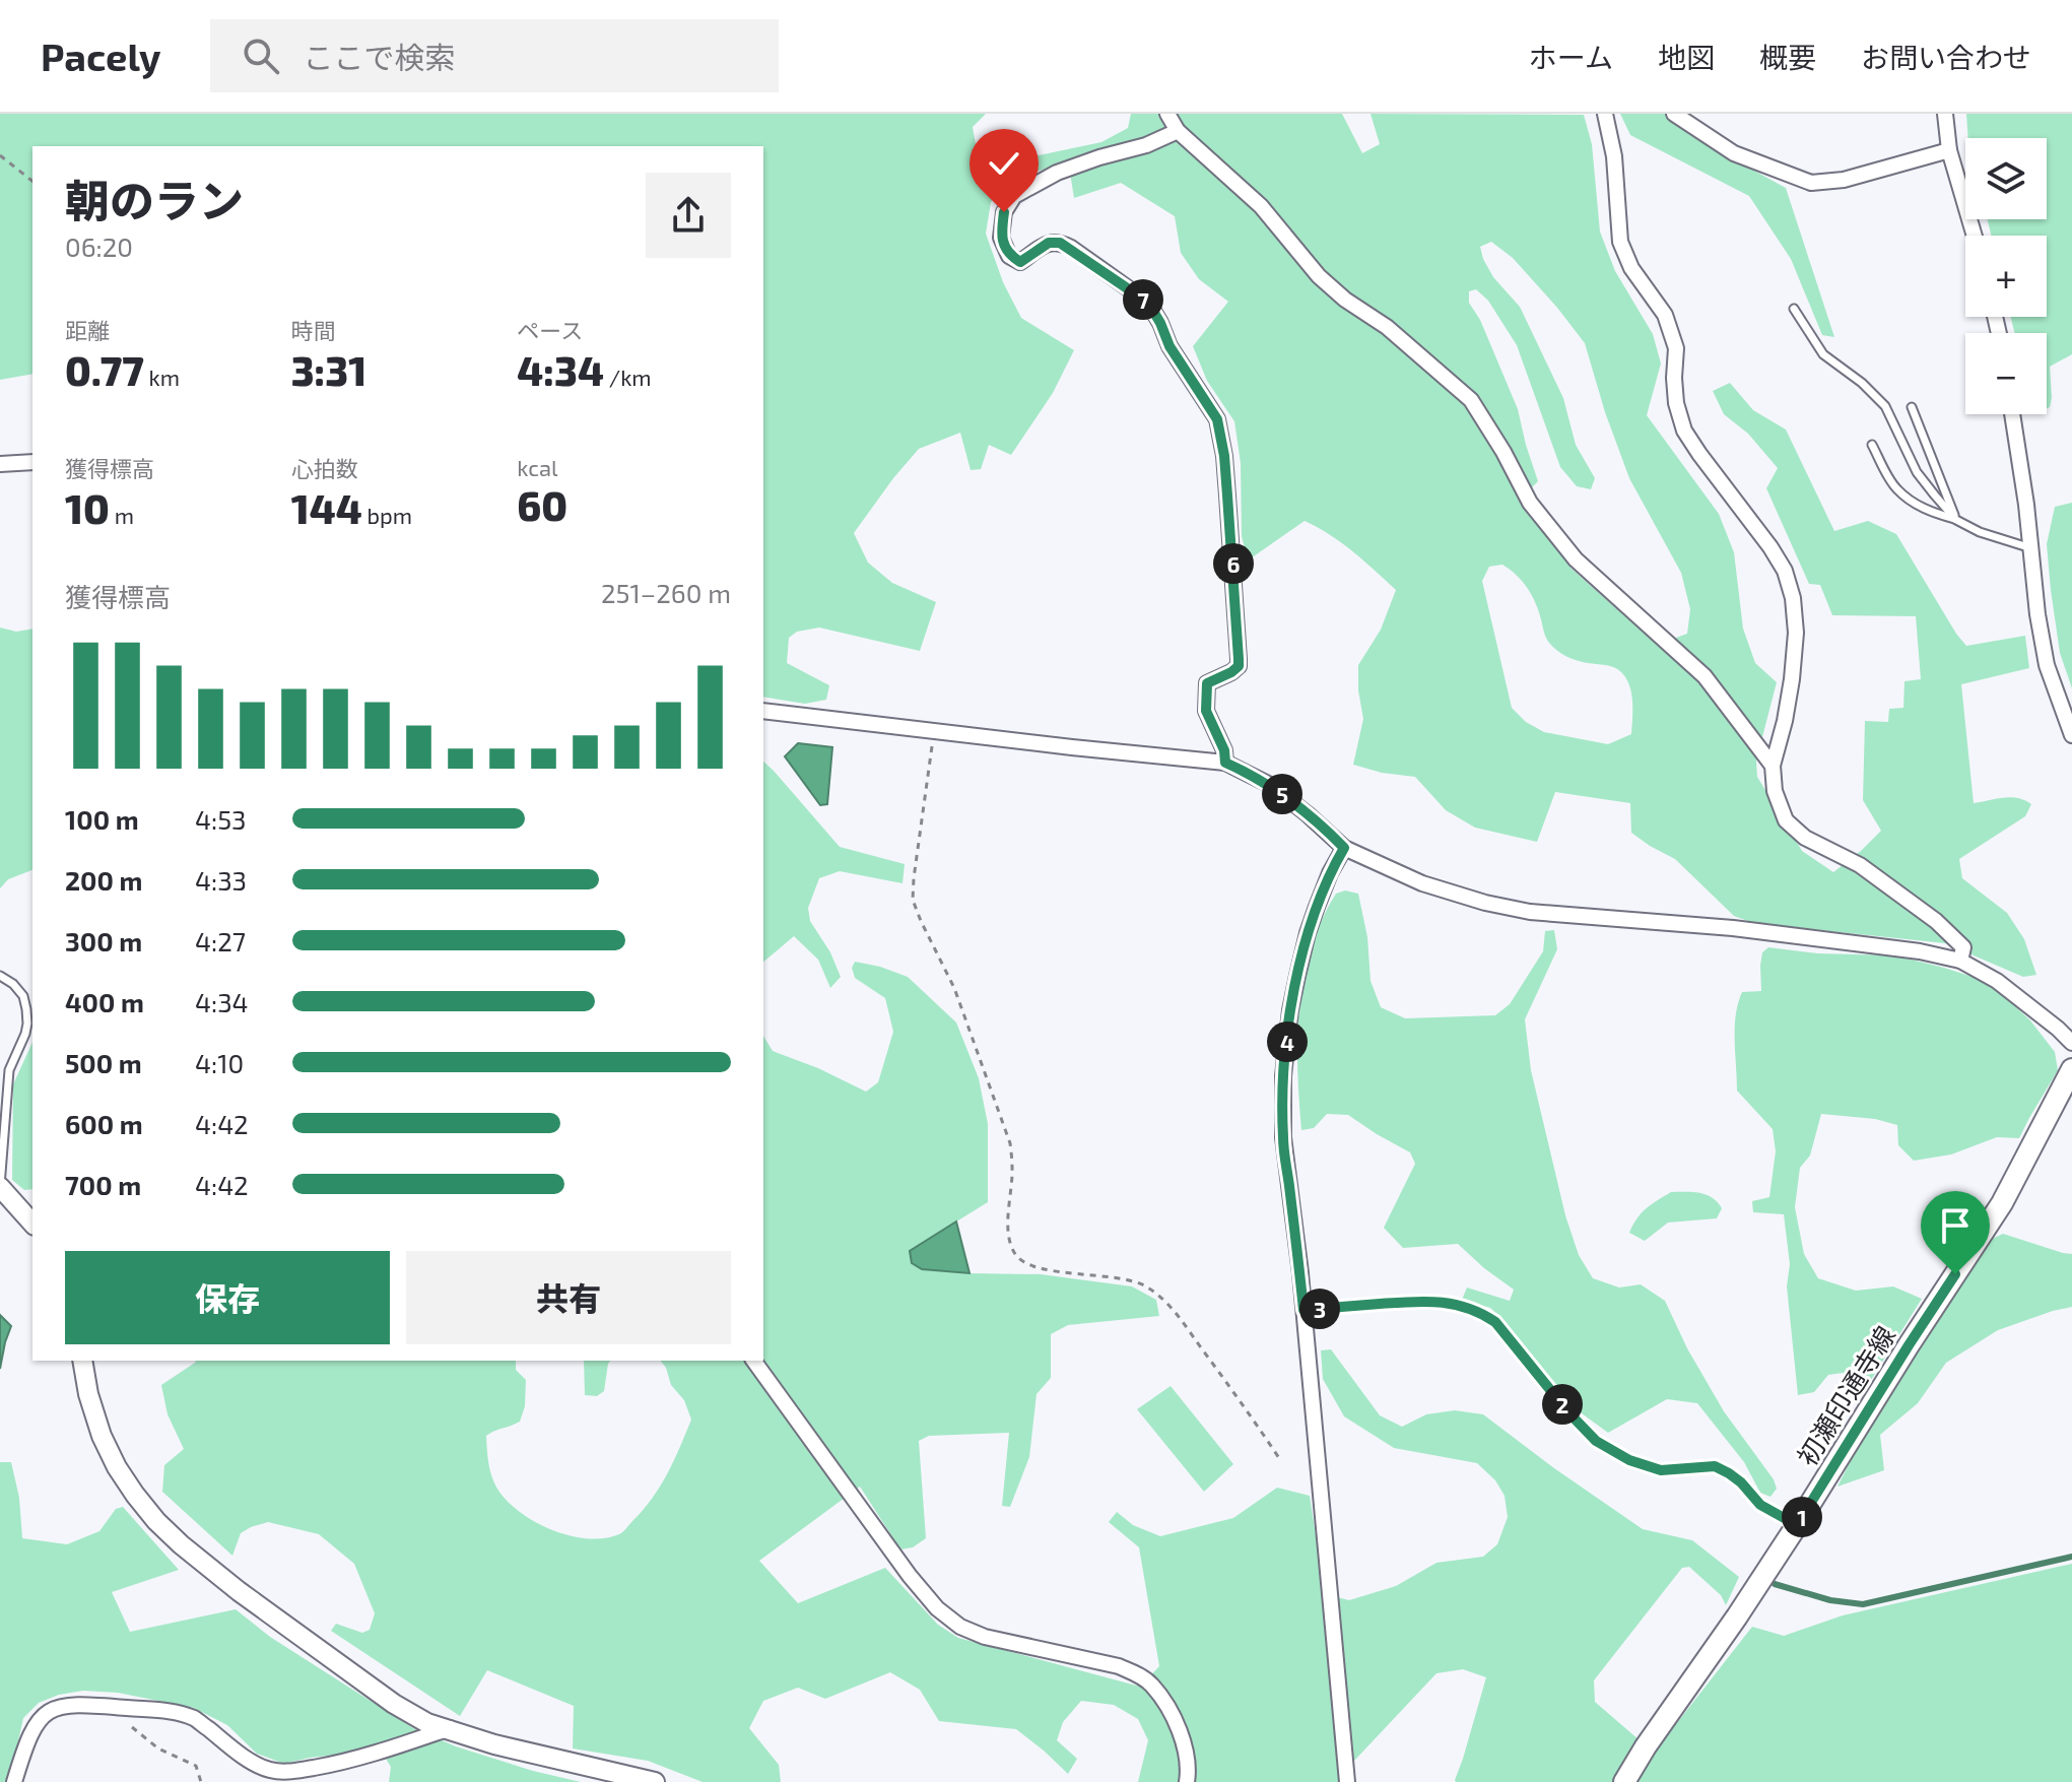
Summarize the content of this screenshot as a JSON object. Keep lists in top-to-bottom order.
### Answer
{
  "streets": {
    "main road": ["初瀬印通寺線"]
  },
  "page": {
    "header": "Pacely",
    "search": "ここで検索",
    "nav": [
      "ホーム",
      "地図",
      "概要",
      "お問い合わせ"
    ],
    "map_buttons": ["+", "−"],
    "heading": ["朝のラン", "06:20"],
    "pins": [
      "7",
      "6",
      "5",
      "4",
      "3",
      "2",
      "1"
    ],
    "stats": [
      ["距離", "0.77 km"],
      ["時間", "3:31"],
      ["ペース", "4:34 /km"],
      ["獲得標高", "10 m"],
      ["心拍数", "144 bpm"],
      ["kcal", "60"]
    ],
    "chart": ["獲得標高", "251–260 m"],
    "list": [
      {
        "name": "100 m",
        "note": "4:53"
      },
      {
        "name": "200 m",
        "note": "4:33"
      },
      {
        "name": "300 m",
        "note": "4:27"
      },
      {
        "name": "400 m",
        "note": "4:34"
      },
      {
        "name": "500 m",
        "note": "4:10"
      },
      {
        "name": "600 m",
        "note": "4:42"
      },
      {
        "name": "700 m",
        "note": "4:42"
      }
    ],
    "buttons": ["保存", "共有"]
  }
}
